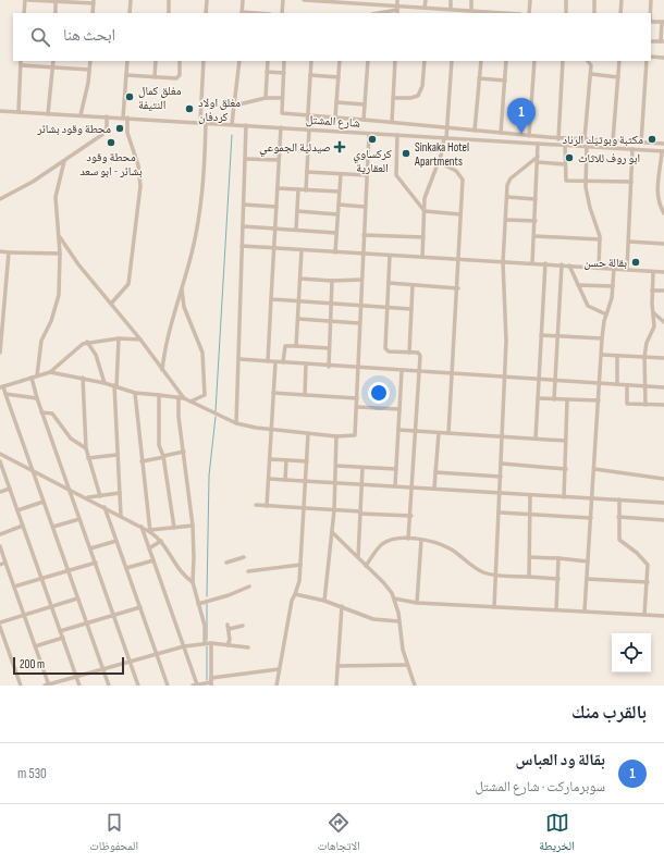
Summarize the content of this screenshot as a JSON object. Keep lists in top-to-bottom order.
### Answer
{
  "streets": {
    "street": ["شارع المشتل"]
  },
  "places": {
    "other": [
      "مغلق كمال النتيفة",
      "مغلق اولاد كردفان",
      "محطة وقود بشائر",
      "كركساوي العقارية",
      "مكتبة وبوتيك الرناد",
      "محطة وقود بشائر - ابو سعد",
      "Sinkaka Hotel Apartments",
      "ابو روف للاثاث",
      "بقالة حسن"
    ],
    "health": ["صيدلية الجموعي"]
  },
  "scale_bar": "200 m",
  "page": {
    "search": "ابحث هنا",
    "pins": "1",
    "scale": "200 m",
    "heading": "بالقرب منك",
    "list": [
      {
        "mark": "1",
        "name": "بقالة ود العباس",
        "note": "سوبرماركت · شارع المشتل",
        "value": "530 m"
      }
    ],
    "nav": ["الخريطة", "الاتجاهات", "المحفوظات"]
  }
}
